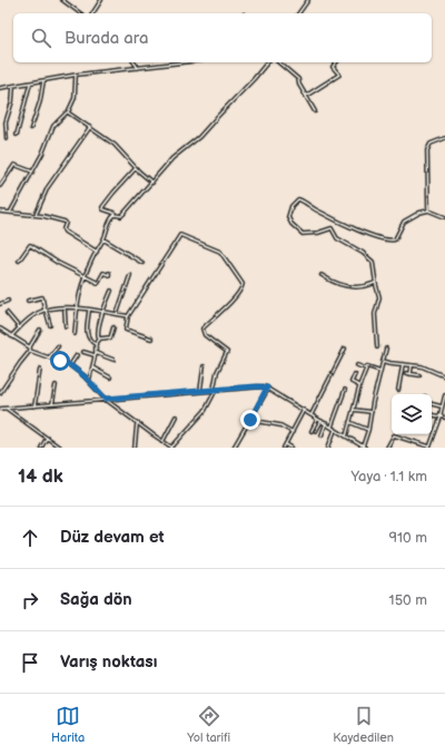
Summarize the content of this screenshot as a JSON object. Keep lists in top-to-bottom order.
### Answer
{
  "page": {
    "search": "Burada ara",
    "heading": ["14 dk", "Yaya · 1.1 km"],
    "list": [
      ["Düz devam et", "910 m"],
      ["Sağa dön", "150 m"],
      "Varış noktası"
    ],
    "nav": ["Harita", "Yol tarifi", "Kaydedilen"]
  }
}
